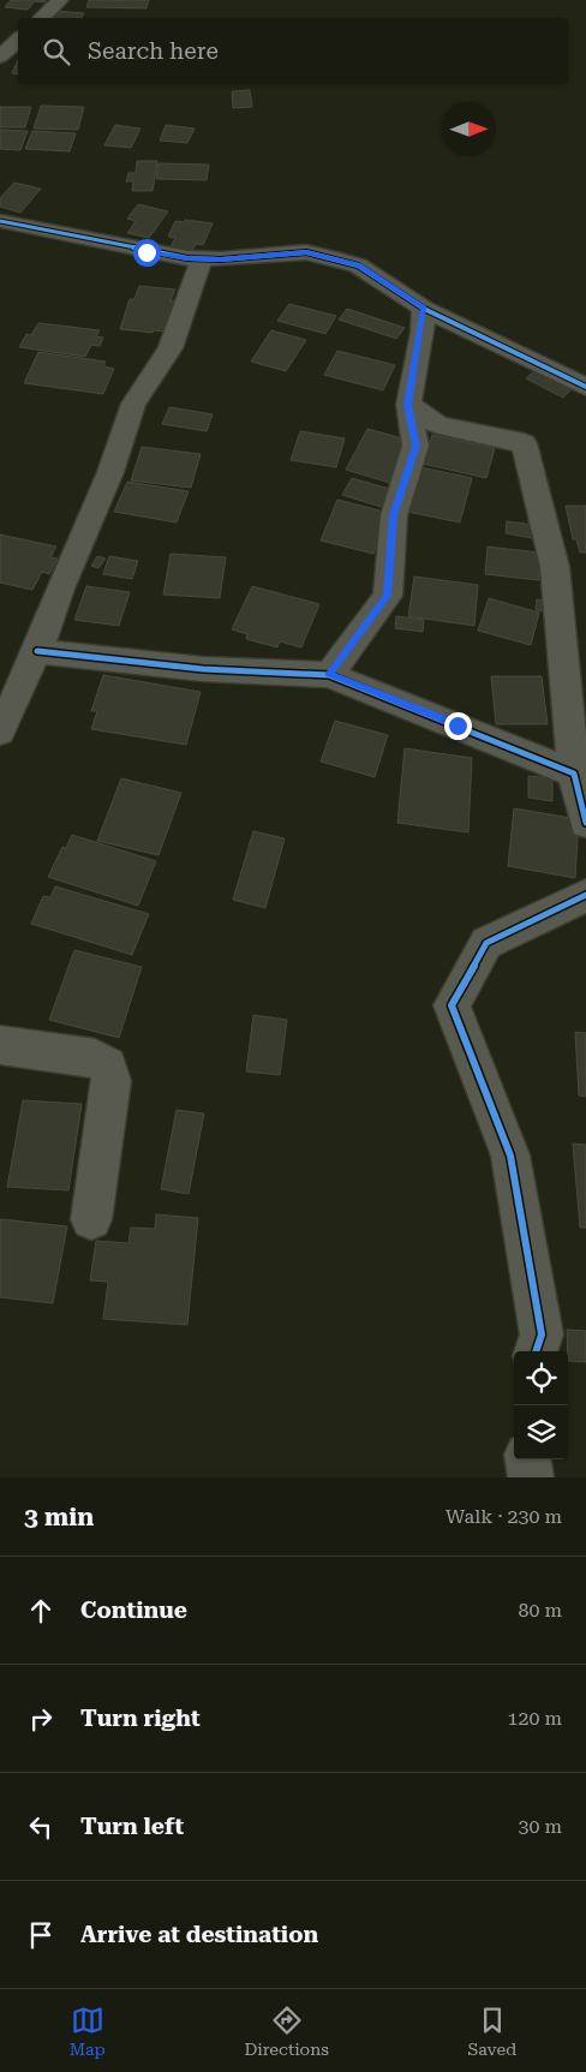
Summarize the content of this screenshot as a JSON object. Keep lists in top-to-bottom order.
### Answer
{
  "north": "right",
  "page": {
    "search": "Search here",
    "heading": ["3 min", "Walk · 230 m"],
    "list": [
      ["Continue", "80 m"],
      ["Turn right", "120 m"],
      ["Turn left", "30 m"],
      "Arrive at destination"
    ],
    "nav": ["Map", "Directions", "Saved"]
  }
}
